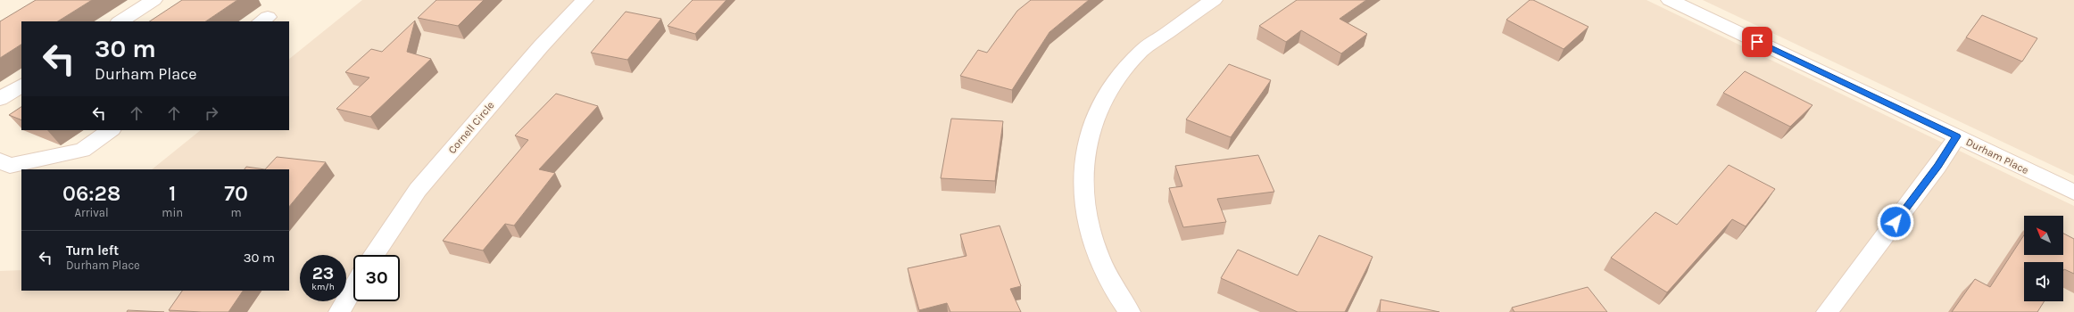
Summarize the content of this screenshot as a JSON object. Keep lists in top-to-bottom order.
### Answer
{
  "streets": {
    "street": ["Cornell Circle", "Durham Place"]
  },
  "north": "top left",
  "page": {
    "turn": ["30 m", "Durham Place"],
    "eta": [
      "06:28",
      "Arrival",
      "1",
      "min",
      "70",
      "m"
    ],
    "list": [
      {
        "name": "Turn left",
        "note": "Durham Place",
        "value": "30 m"
      }
    ],
    "speed": "23 km/h",
    "limit": "30"
  }
}
